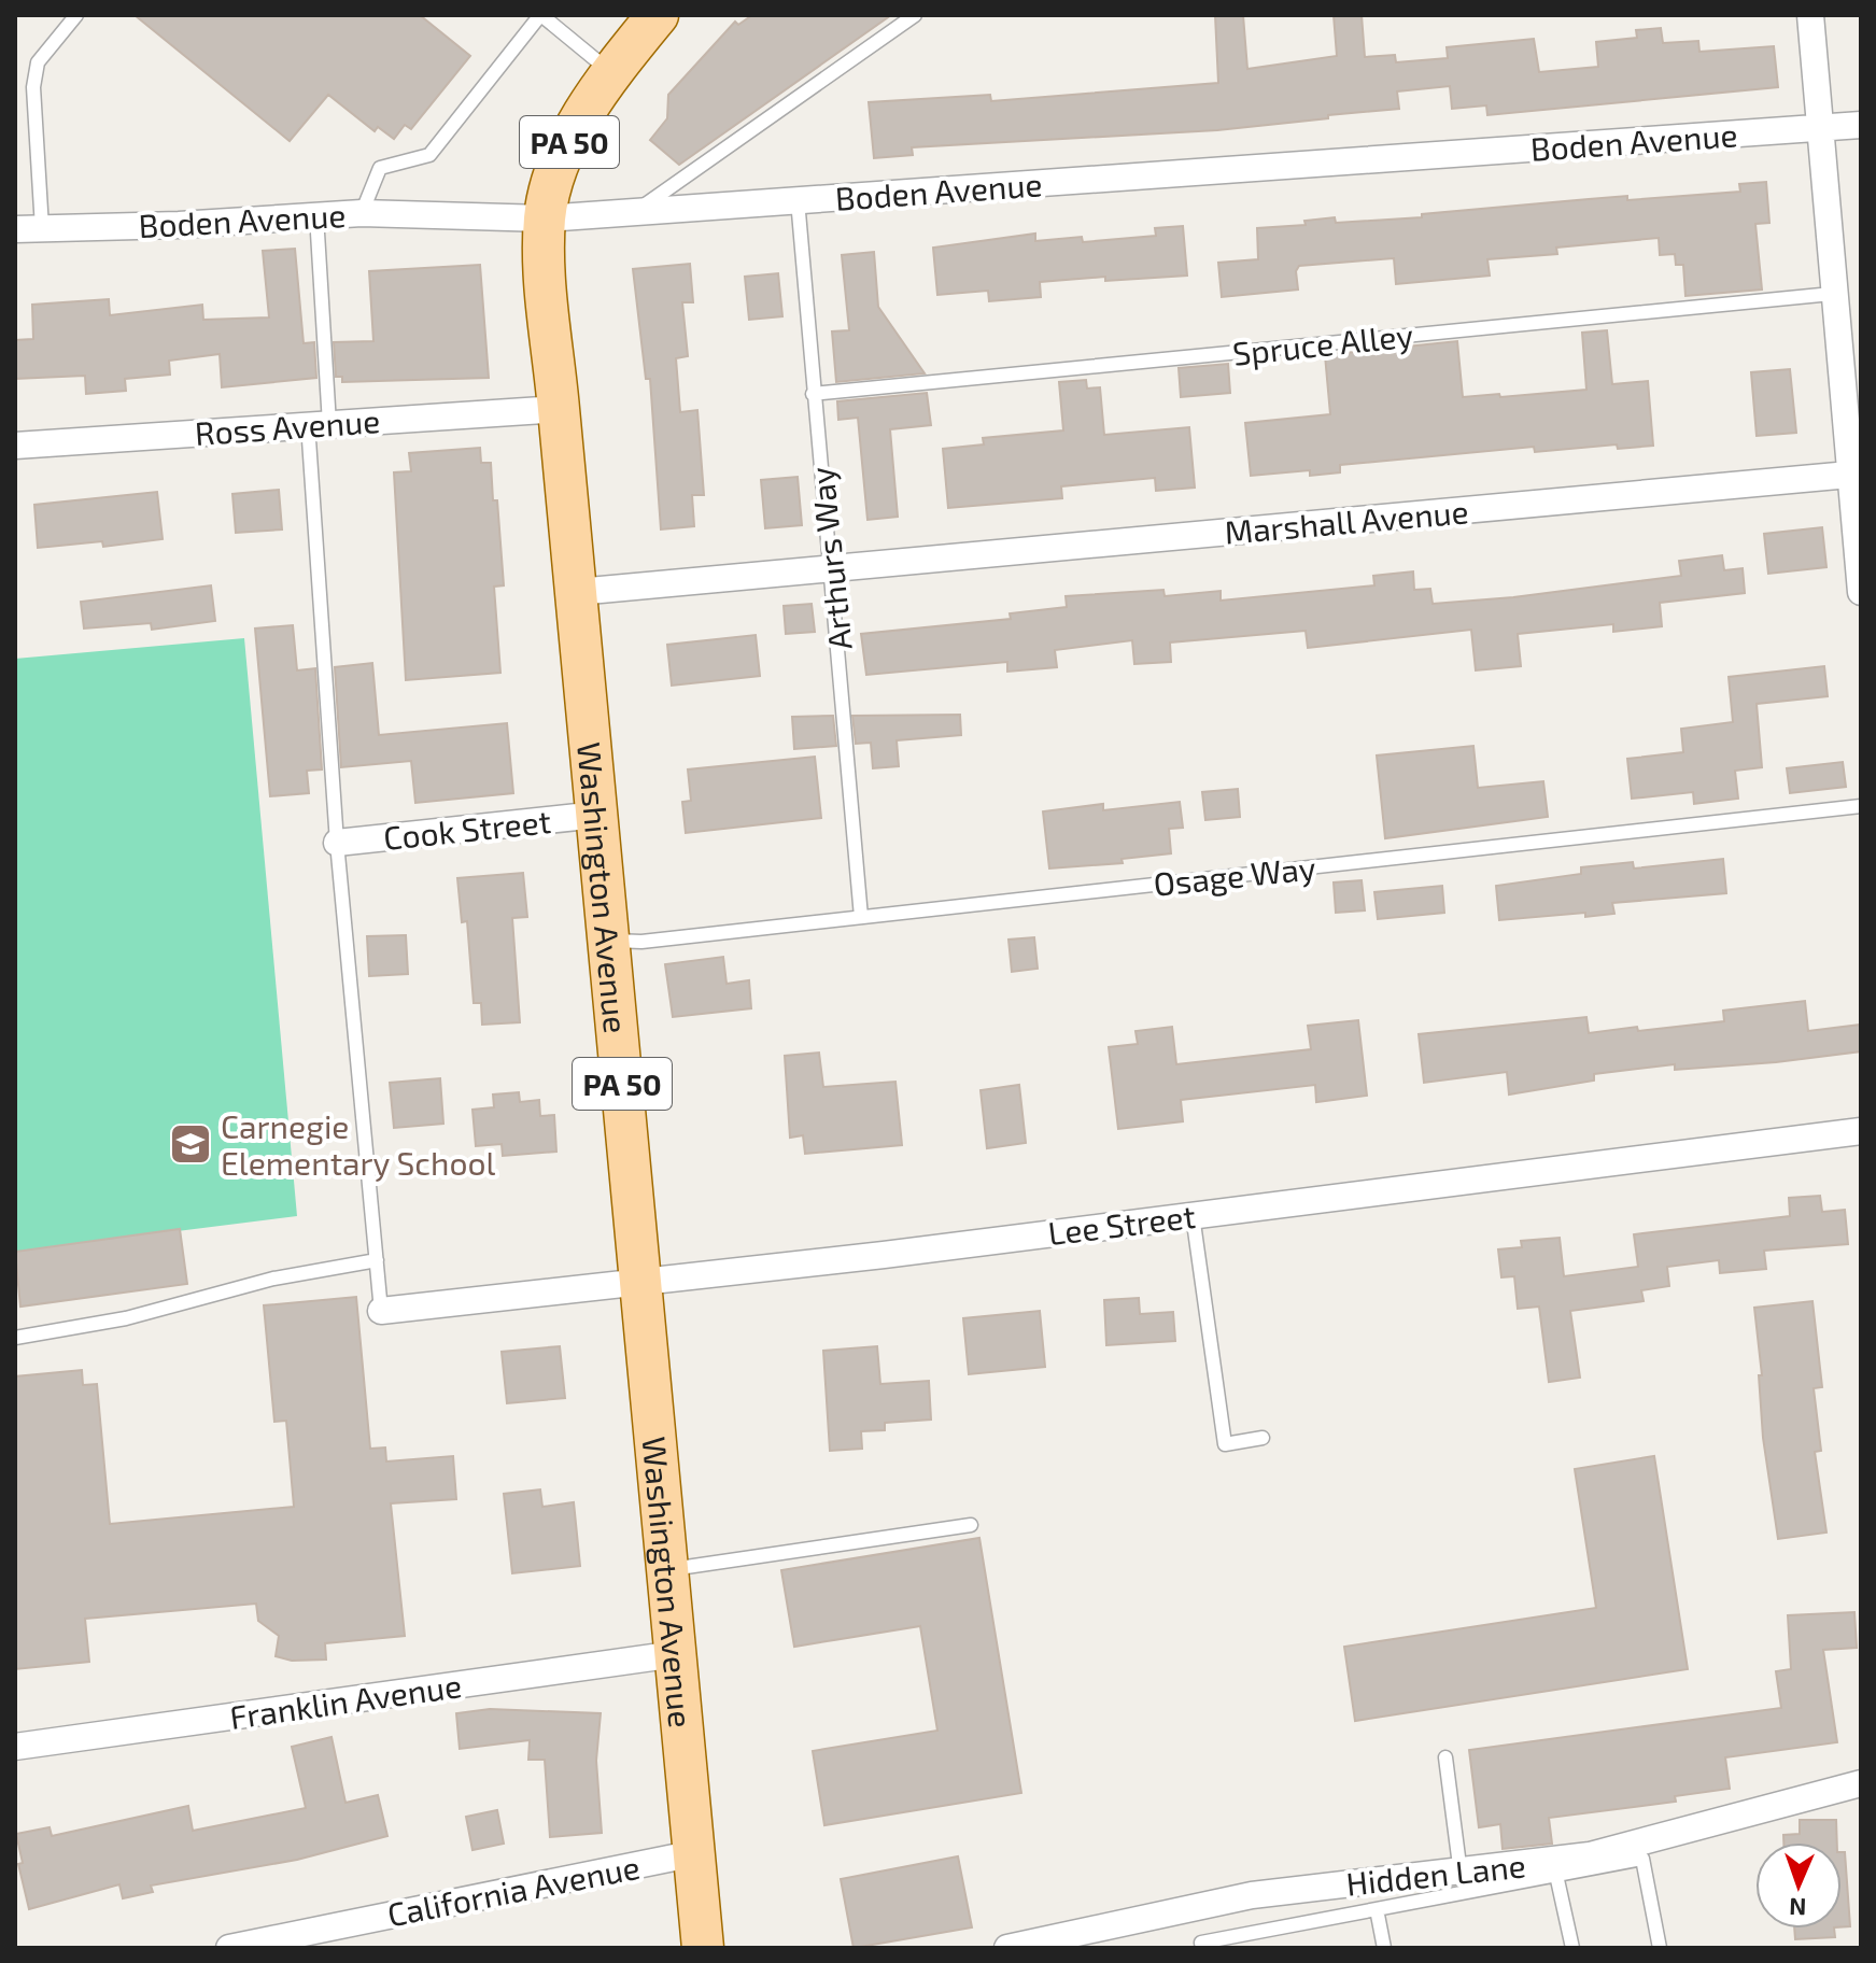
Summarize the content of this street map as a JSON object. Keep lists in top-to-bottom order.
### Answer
{
  "streets": {
    "main road": ["PA 50", "Washington Avenue"],
    "street": [
      "Boden Avenue",
      "Ross Avenue",
      "Marshall Avenue",
      "Cook Street",
      "Lee Street",
      "Franklin Avenue",
      "Hidden Lane",
      "California Avenue"
    ],
    "lane": ["Spruce Alley", "Arthurs Way", "Osage Way"]
  },
  "crossings": [
    ["Boden Avenue", "Arthurs Way"],
    ["Boden Avenue", "Washington Avenue"],
    ["Spruce Alley", "Arthurs Way"],
    ["Ross Avenue", "Washington Avenue"],
    ["Marshall Avenue", "Arthurs Way"],
    ["Marshall Avenue", "Washington Avenue"],
    ["Arthurs Way", "Osage Way"],
    ["Cook Street", "Washington Avenue"],
    ["Osage Way", "Washington Avenue"],
    ["Washington Avenue", "Lee Street"],
    ["Washington Avenue", "Franklin Avenue"],
    ["Washington Avenue", "California Avenue"]
  ],
  "places": {
    "school or university": ["Carnegie Elementary School"]
  },
  "north": "bottom"
}
